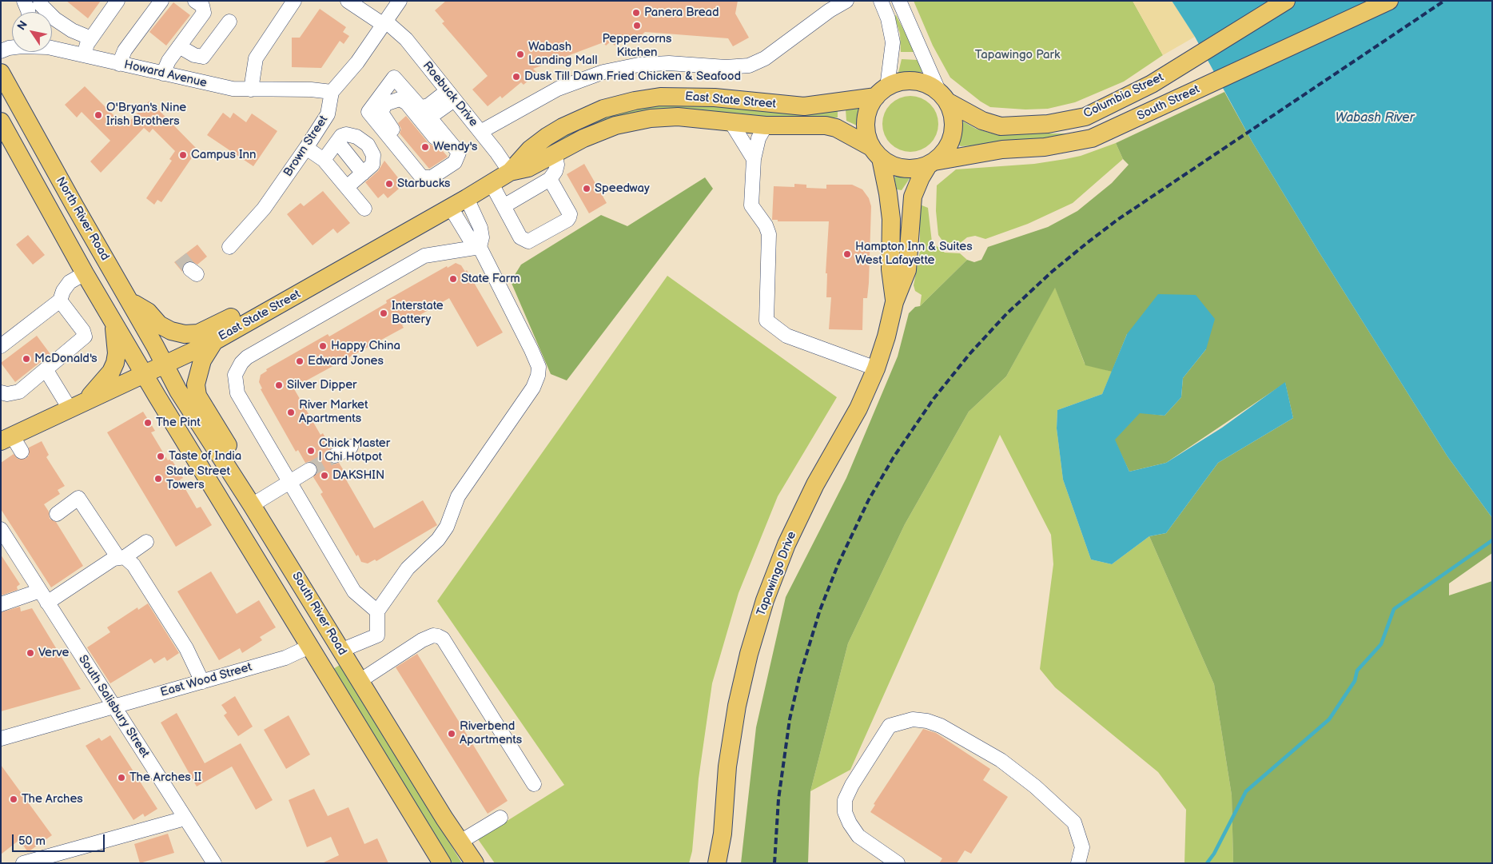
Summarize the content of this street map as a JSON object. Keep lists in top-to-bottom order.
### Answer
{
  "streets": {
    "main road": [
      "Columbia Street",
      "East State Street",
      "South Street",
      "North River Road",
      "Tapawingo Drive",
      "South River Road"
    ],
    "street": [
      "Howard Avenue",
      "Roebuck Drive",
      "Brown Street",
      "East Wood Street",
      "South Salisbury Street"
    ]
  },
  "crossings": [
    ["Howard Avenue", "Brown Street"],
    ["Roebuck Drive", "East State Street"],
    ["Columbia Street", "East State Street"],
    ["Columbia Street", "South Street"],
    ["Columbia Street", "Tapawingo Drive"],
    ["East State Street", "South Street"],
    ["East State Street", "North River Road"],
    ["East State Street", "Tapawingo Drive"],
    ["East State Street", "South River Road"],
    ["South Street", "Tapawingo Drive"],
    ["North River Road", "South River Road"],
    ["South River Road", "East Wood Street"],
    ["East Wood Street", "South Salisbury Street"]
  ],
  "water": ["Wabash River"],
  "parks": ["Tapawingo Park"],
  "places": [
    "Panera Bread",
    "Peppercorns Kitchen",
    "Wabash Landing Mall",
    "Dusk Till Dawn Fried Chicken & Seafood",
    "O'Bryan's Nine Irish Brothers",
    "Wendy's",
    "Campus Inn",
    "Starbucks",
    "Speedway",
    "Hampton Inn & Suites West Lafayette",
    "State Farm",
    "Interstate Battery",
    "Happy China",
    "McDonald's",
    "Edward Jones",
    "Silver Dipper",
    "River Market Apartments",
    "The Pint",
    "Chick Master | Chi Hotpot",
    "Taste of India",
    "DAKSHIN",
    "State Street Towers",
    "Verve",
    "Riverbend Apartments",
    "The Arches II",
    "The Arches"
  ],
  "scale_bar": "50 m",
  "north": "top left"
}
